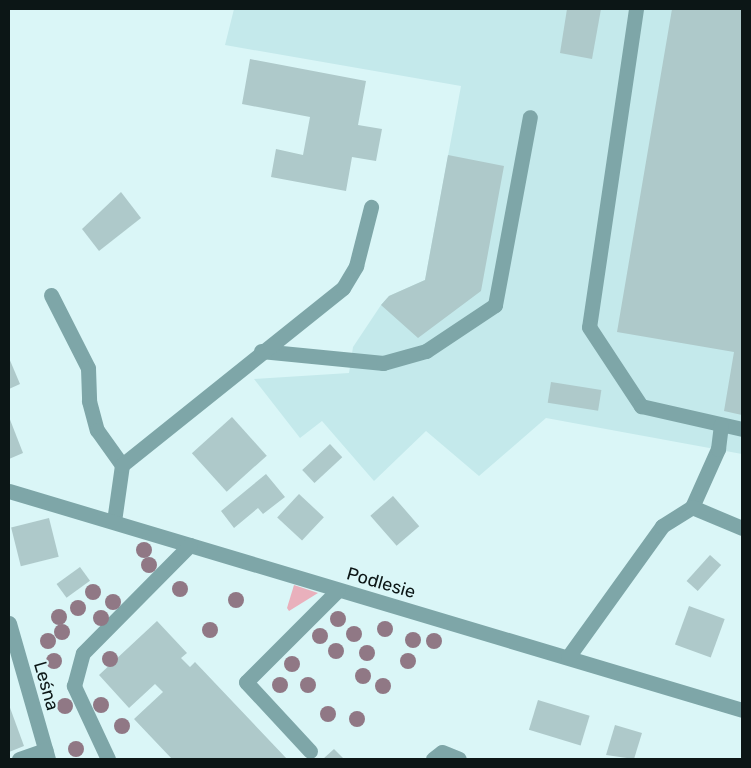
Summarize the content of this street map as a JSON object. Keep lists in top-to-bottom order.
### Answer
{
  "streets": {
    "street": ["Podlesie", "Leśna"]
  }
}
